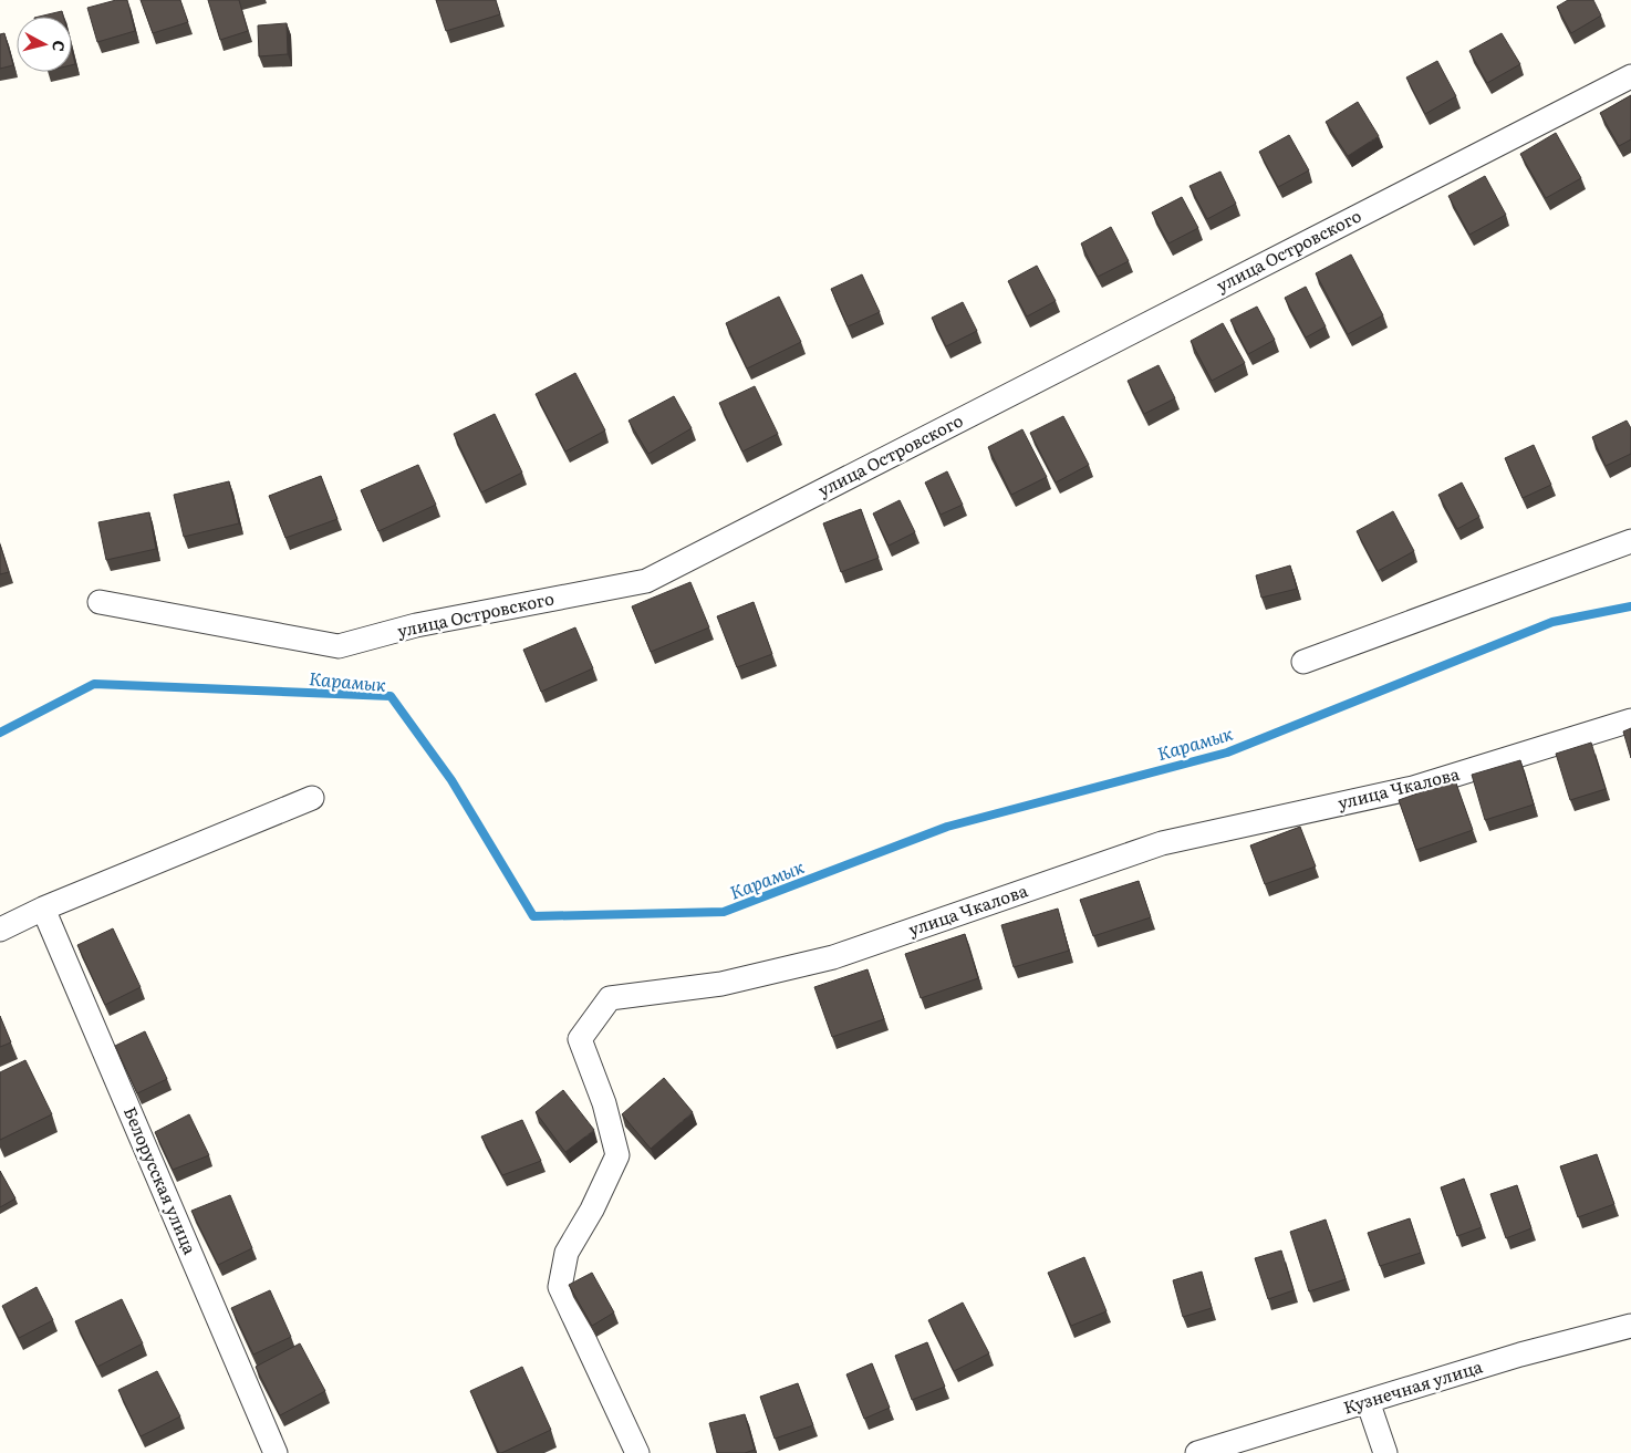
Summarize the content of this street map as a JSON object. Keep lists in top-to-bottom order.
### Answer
{
  "streets": {
    "street": [
      "улица Островского",
      "улица Чкалова",
      "Белорусская улица",
      "Кузнечная улица"
    ]
  },
  "water": ["Карамык"],
  "north": "right"
}
